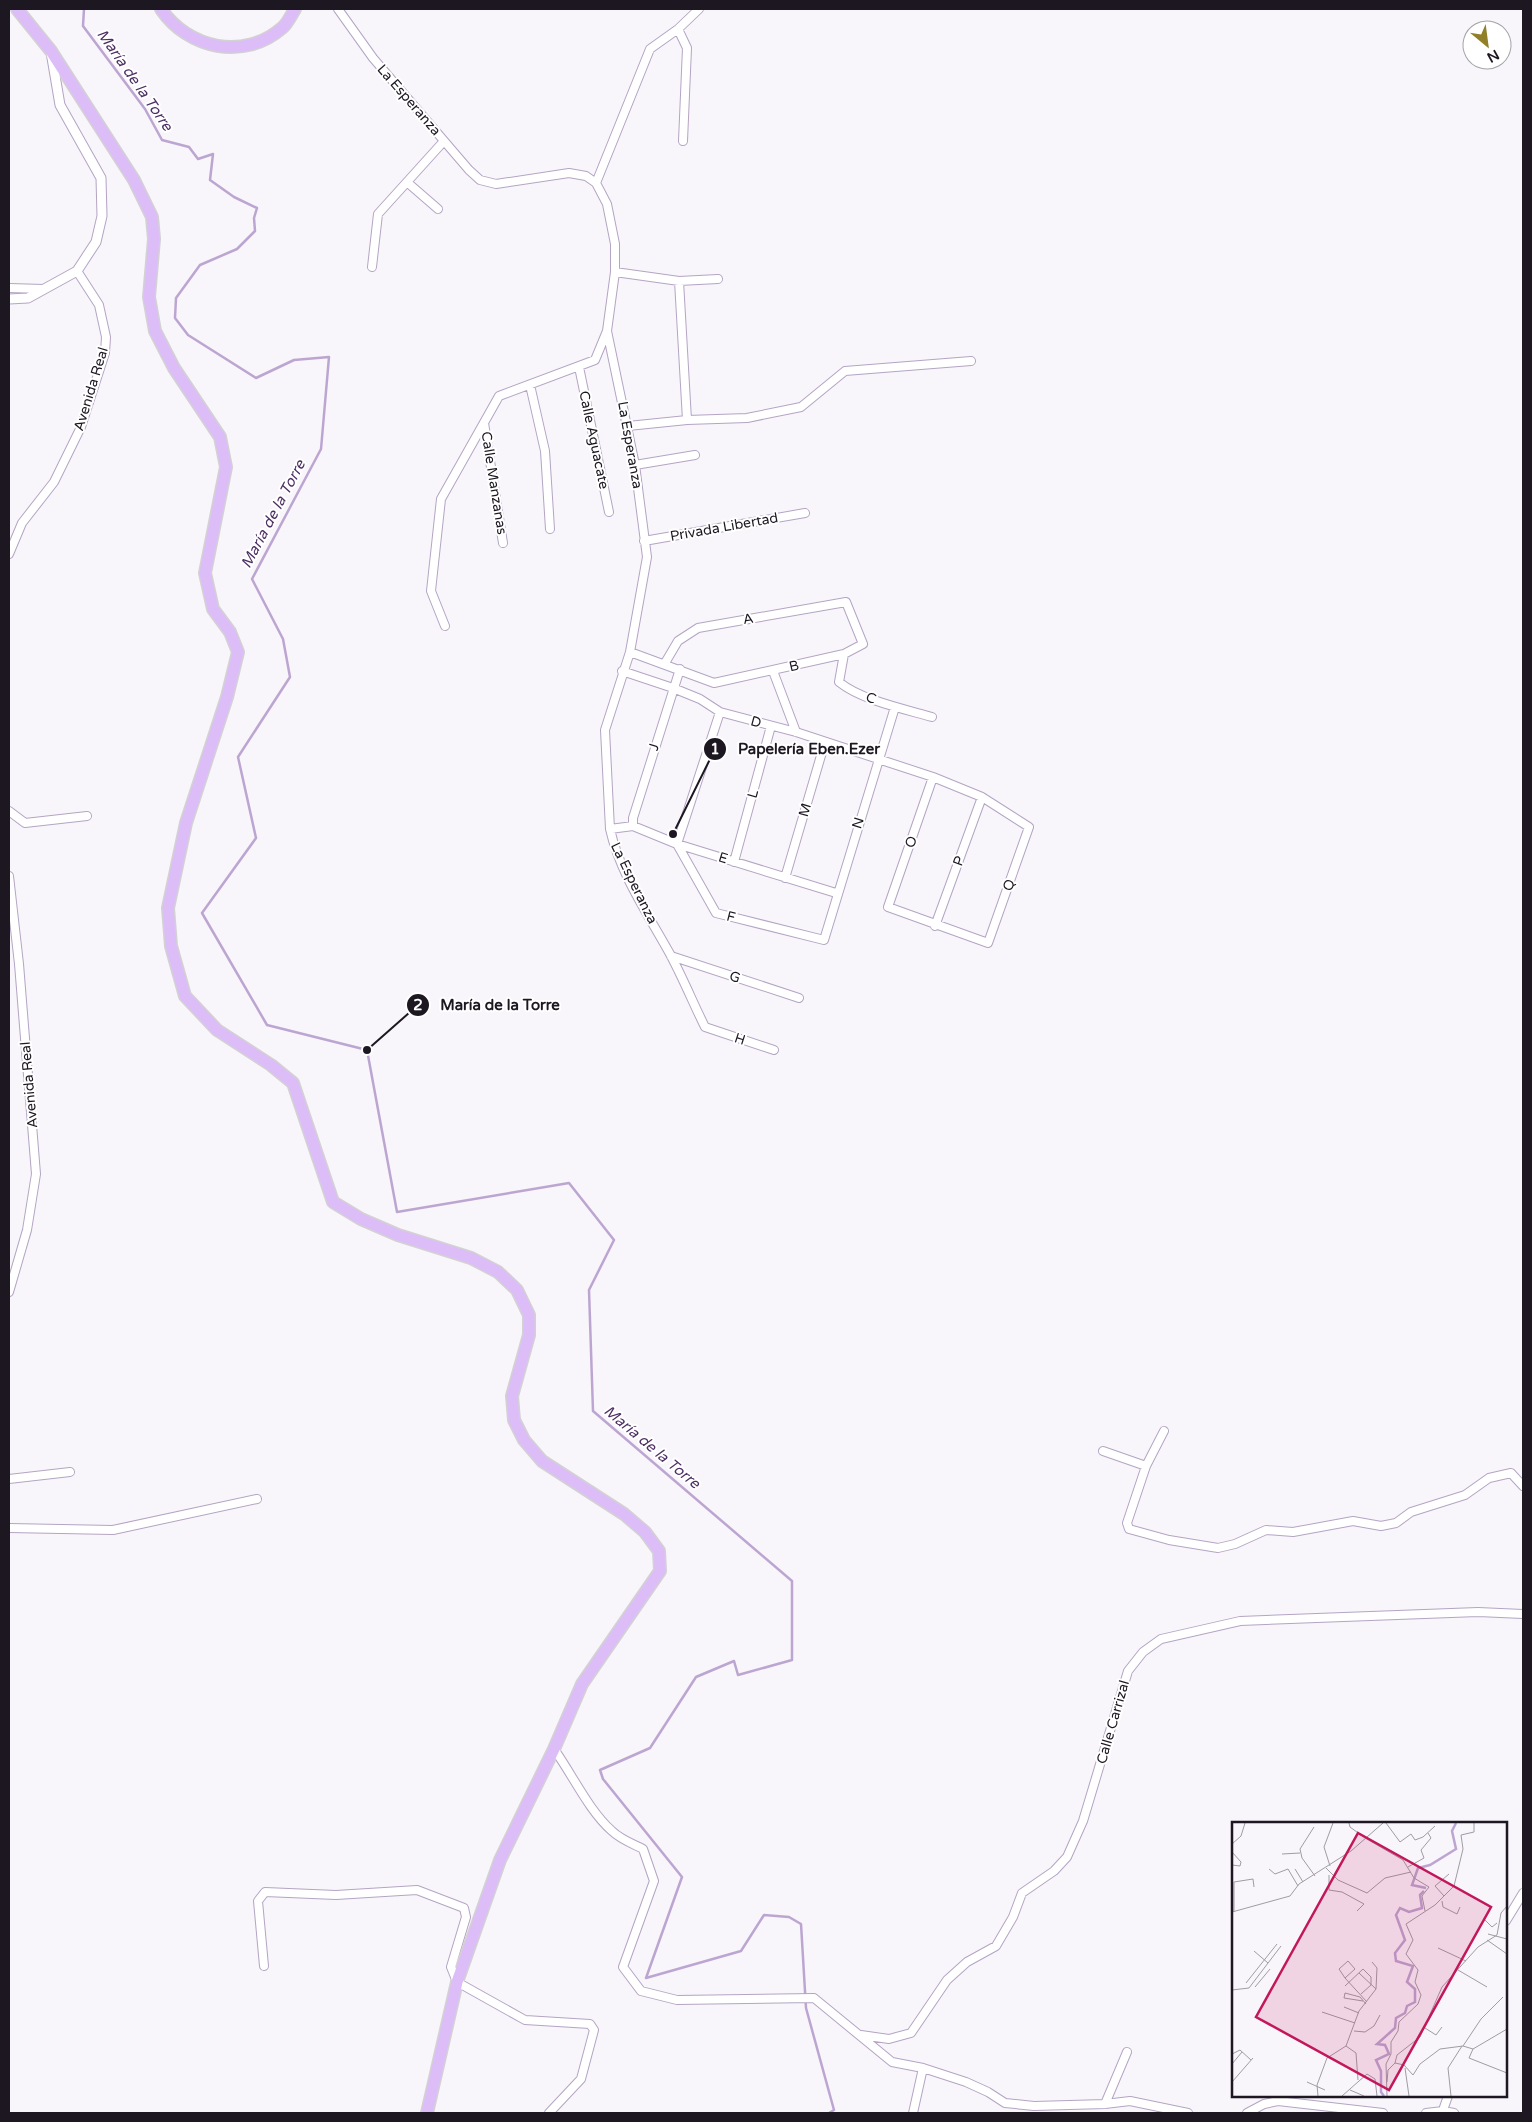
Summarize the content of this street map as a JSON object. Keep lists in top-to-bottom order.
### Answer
{
  "streets": {
    "street": [
      "La Esperanza",
      "Avenida Real",
      "Calle Aguacate",
      "Calle Manzanas",
      "Privada Libertad",
      "A",
      "B",
      "C",
      "D",
      "J",
      "L",
      "M",
      "N",
      "O",
      "E",
      "P",
      "Q",
      "F",
      "G",
      "H",
      "Calle Carrizal"
    ]
  },
  "crossings": [
    ["La Esperanza", "Privada Libertad"],
    ["La Esperanza", "D"],
    ["La Esperanza", "G"],
    ["La Esperanza", "H"],
    ["A", "B"],
    ["B", "C"],
    ["B", "J"],
    ["C", "N"],
    ["D", "J"],
    ["D", "L"],
    ["D", "M"],
    ["D", "N"],
    ["D", "O"],
    ["D", "P"],
    ["D", "Q"],
    ["J", "E"],
    ["L", "E"],
    ["M", "E"],
    ["N", "E"],
    ["N", "F"],
    ["O", "P"],
    ["O", "Q"],
    ["E", "F"],
    ["P", "Q"]
  ],
  "water": ["María de la Torre"],
  "places": ["Papelería Eben.Ezer", "María de la Torre"],
  "north": "bottom right"
}
